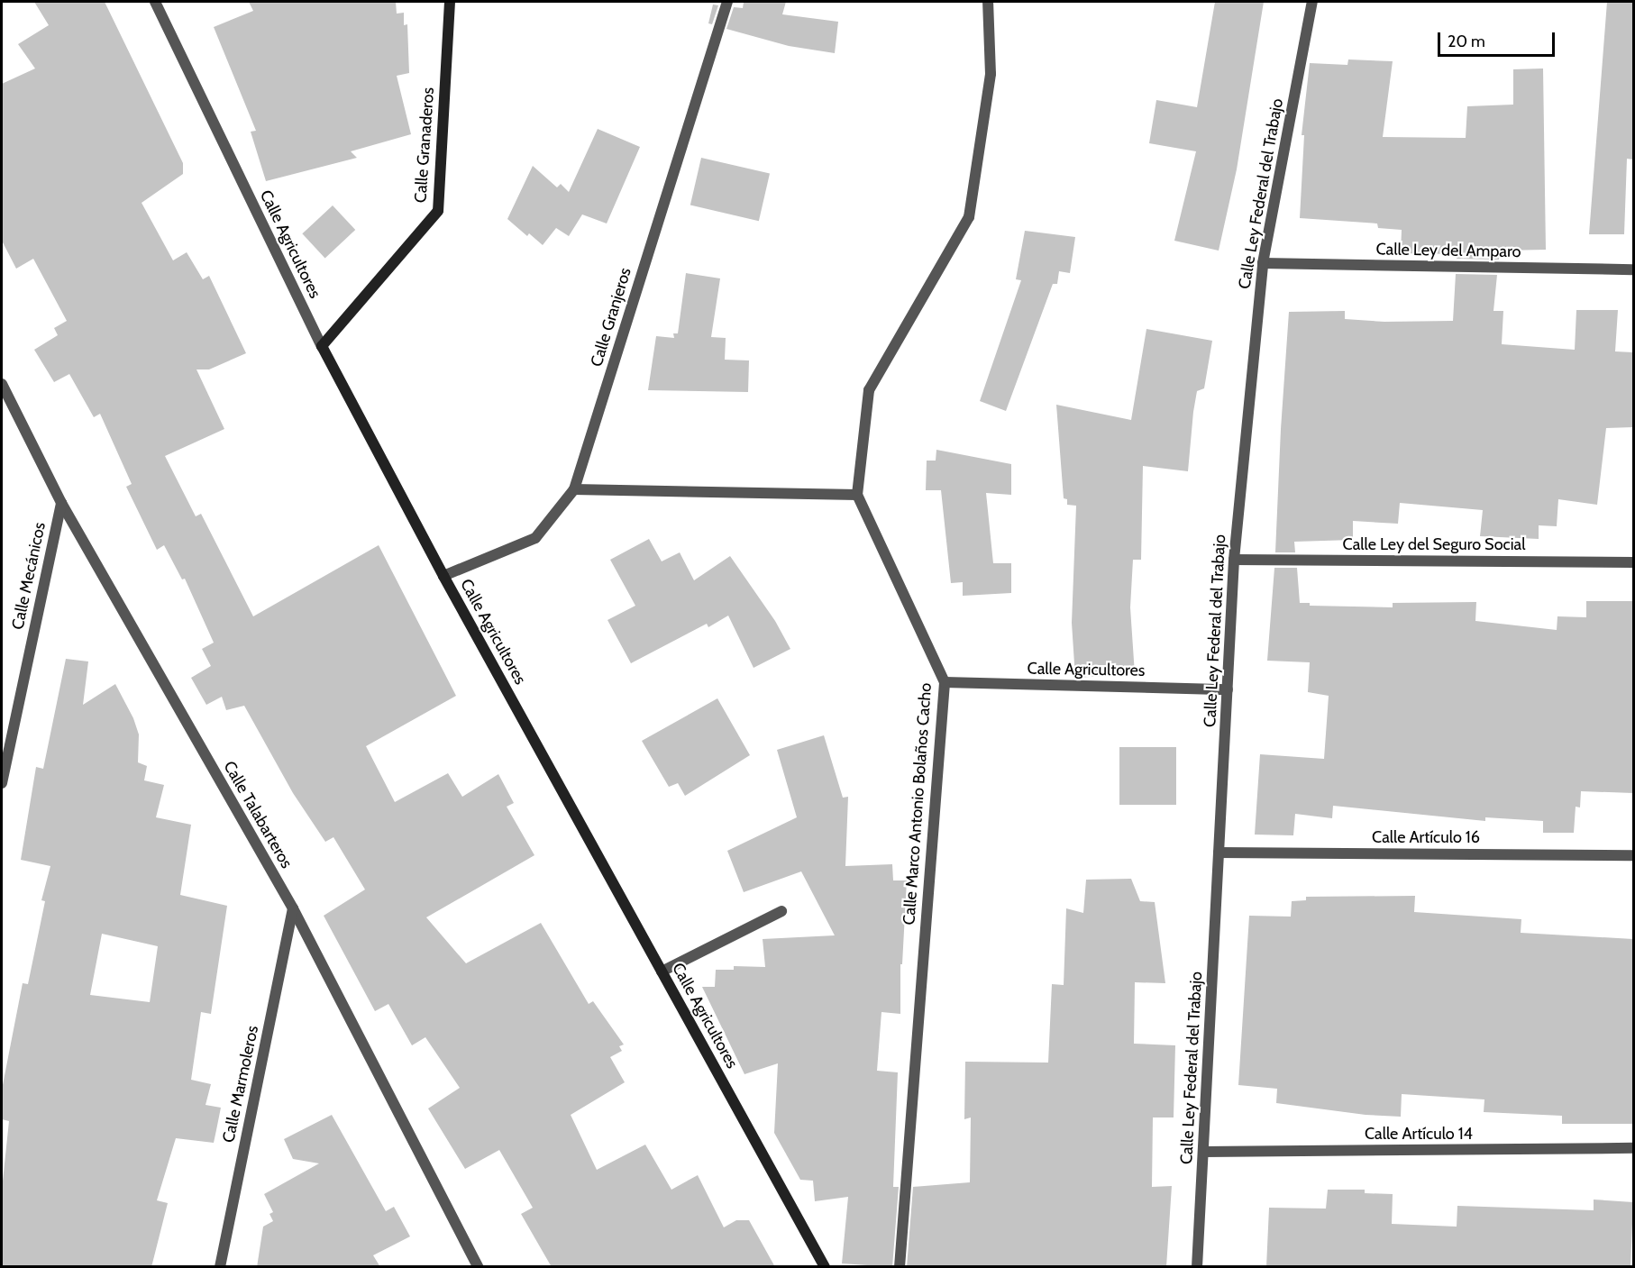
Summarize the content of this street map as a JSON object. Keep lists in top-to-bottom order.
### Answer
{
  "streets": {
    "street": [
      "Calle Granaderos",
      "Calle Ley Federal del Trabajo",
      "Calle Agricultores",
      "Calle Ley del Amparo",
      "Calle Granjeros",
      "Calle Ley del Seguro Social",
      "Calle Mecánicos",
      "Calle Marco Antonio Bolaños Cacho",
      "Calle Talabarteros",
      "Calle Artículo 16",
      "Calle Marmoleros",
      "Calle Artículo 14"
    ]
  },
  "crossings": [
    ["Calle Granaderos", "Calle Agricultores"],
    ["Calle Ley Federal del Trabajo", "Calle Agricultores"],
    ["Calle Ley Federal del Trabajo", "Calle Ley del Amparo"],
    ["Calle Ley Federal del Trabajo", "Calle Ley del Seguro Social"],
    ["Calle Ley Federal del Trabajo", "Calle Artículo 16"],
    ["Calle Ley Federal del Trabajo", "Calle Artículo 14"],
    ["Calle Agricultores", "Calle Granjeros"],
    ["Calle Agricultores", "Calle Marco Antonio Bolaños Cacho"],
    ["Calle Mecánicos", "Calle Talabarteros"],
    ["Calle Talabarteros", "Calle Marmoleros"]
  ],
  "scale_bar": "20 m"
}
